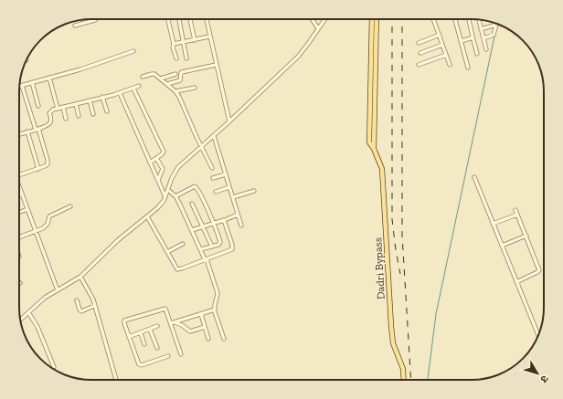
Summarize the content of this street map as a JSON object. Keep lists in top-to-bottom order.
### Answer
{
  "streets": {
    "main road": ["Dadri Bypass"]
  },
  "north": "bottom right"
}
